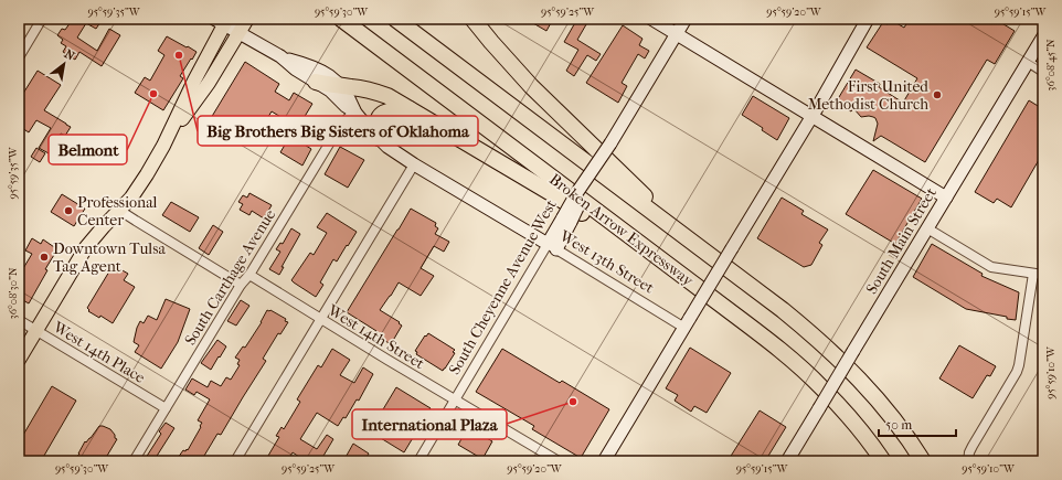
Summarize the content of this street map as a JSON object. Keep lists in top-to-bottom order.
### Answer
{
  "streets": {
    "highway": ["Broken Arrow Expressway"],
    "street": [
      "South Main Street",
      "West 13th Street",
      "South Carthage Avenue",
      "South Cheyenne Avenue West",
      "West 14th Street",
      "West 14th Place"
    ]
  },
  "crossings": [
    ["West 13th Street", "South Carthage Avenue"],
    ["West 13th Street", "South Cheyenne Avenue West"],
    ["South Carthage Avenue", "West 14th Street"],
    ["South Carthage Avenue", "West 14th Place"],
    ["South Cheyenne Avenue West", "West 14th Street"]
  ],
  "places": [
    "Big Brothers Big Sisters of Oklahoma",
    "Belmont",
    "First United Methodist Church",
    "Professional Center",
    "Downtown Tulsa Tag Agent",
    "International Plaza"
  ],
  "scale_bar": "50 m",
  "north": "top right",
  "coordinates": [
    "95°59'35\"W",
    "95°59'30\"W",
    "95°59'25\"W",
    "95°59'20\"W",
    "95°59'15\"W",
    "36°08'45\"N",
    "36°08'30\"N",
    "95°59'10\"W"
  ]
}
